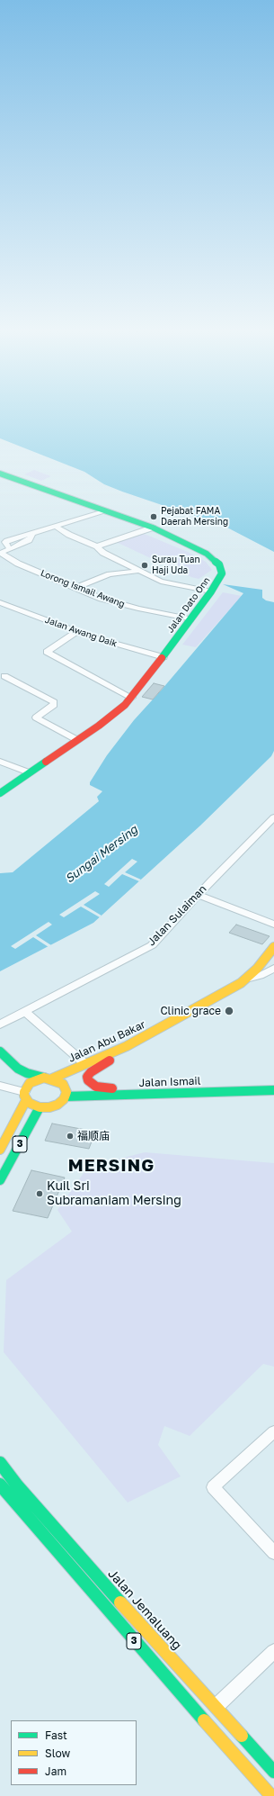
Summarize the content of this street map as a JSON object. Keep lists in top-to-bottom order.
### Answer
{
  "streets": {
    "main road": [
      "Jalan Dato Onn",
      "Jalan Abu Bakar",
      "Jalan Ismail",
      "3",
      "Jalan Jemaluang"
    ],
    "street": ["Lorong Ismail Awang", "Jalan Awang Daik", "Jalan Sulaiman"]
  },
  "crossings": [
    ["Lorong Ismail Awang", "Jalan Dato Onn"],
    ["Jalan Dato Onn", "Jalan Awang Daik"],
    ["Jalan Abu Bakar", "Jalan Ismail"],
    ["Jalan Abu Bakar", "3"],
    ["Jalan Ismail", "3"]
  ],
  "districts": ["MERSING"],
  "water": ["Sungai Mersing"],
  "places": [
    "Pejabat FAMA Daerah Mersing",
    "Surau Tuan Haji Uda",
    "Clinic grace",
    "福顺庙",
    "Kuil Sri Subramaniam Mersing"
  ],
  "legend": ["Fast", "Slow", "Jam"]
}
